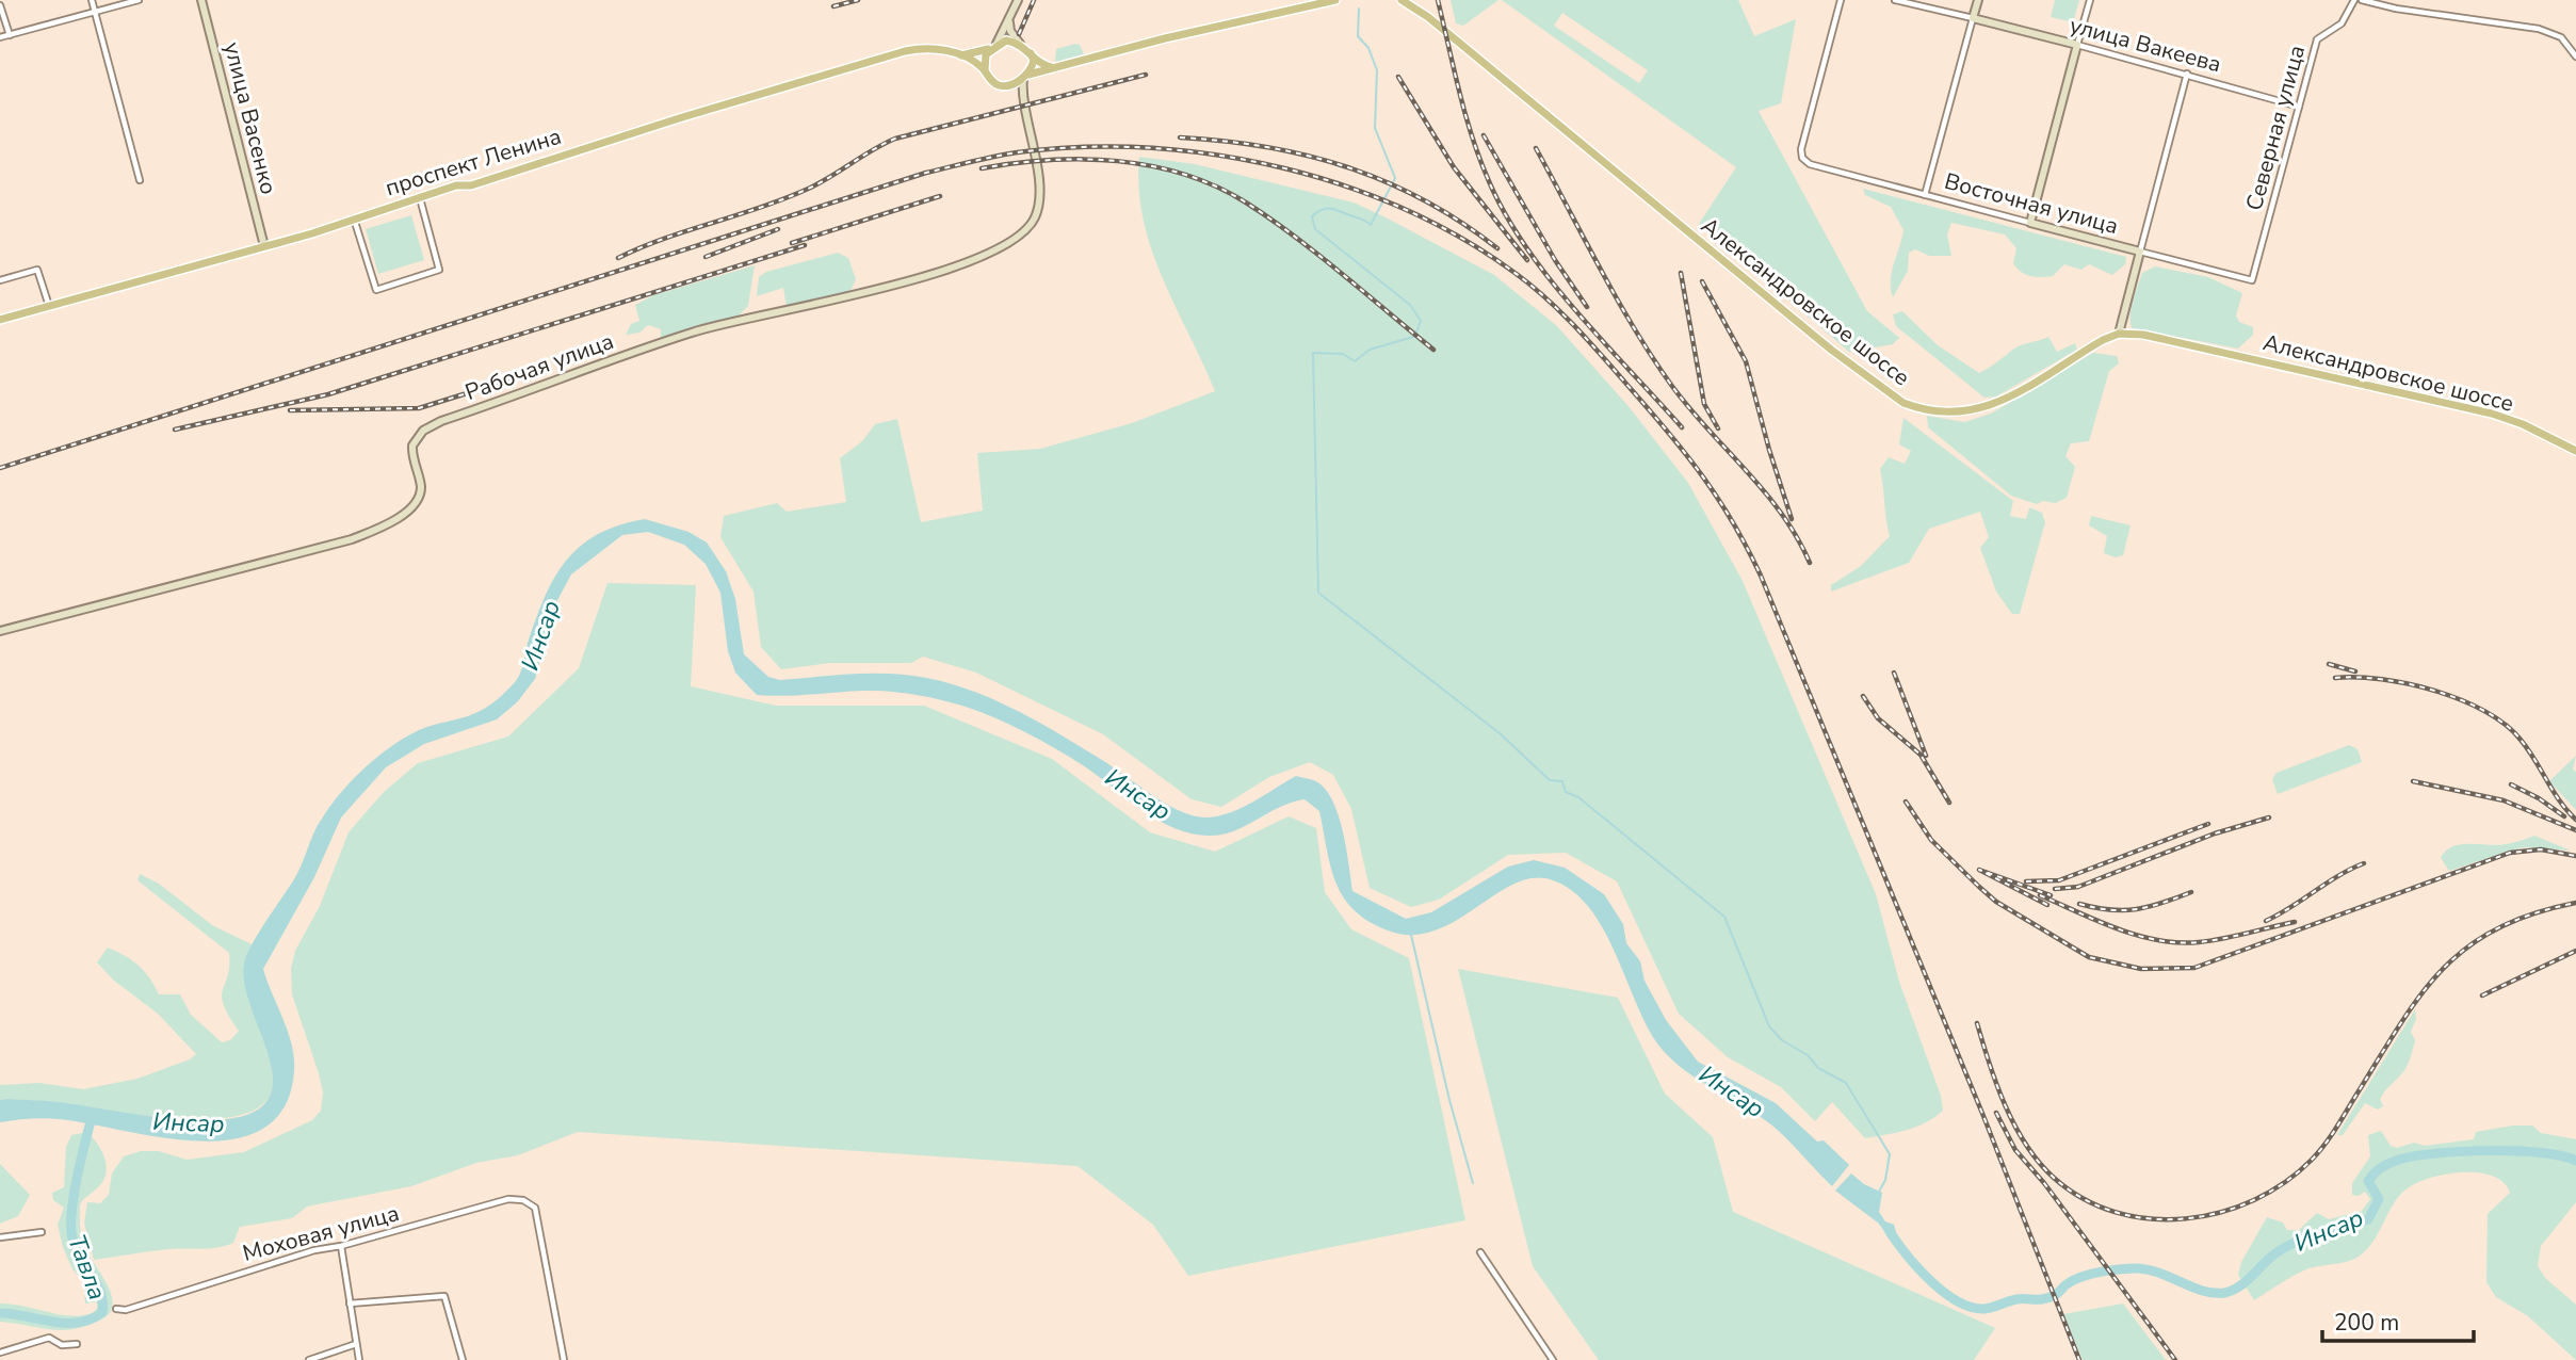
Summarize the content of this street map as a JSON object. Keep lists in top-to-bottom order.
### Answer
{
  "streets": {
    "main road": ["проспект Ленина", "Александровское шоссе"],
    "street": [
      "улица Вакеева",
      "улица Васенко",
      "Северная улица",
      "Восточная улица",
      "Рабочая улица",
      "Моховая улица"
    ]
  },
  "crossings": [
    ["улица Вакеева", "Северная улица"],
    ["улица Васенко", "проспект Ленина"],
    ["Северная улица", "Восточная улица"]
  ],
  "water": ["Инсар", "Тавла"],
  "scale_bar": "200 m"
}
